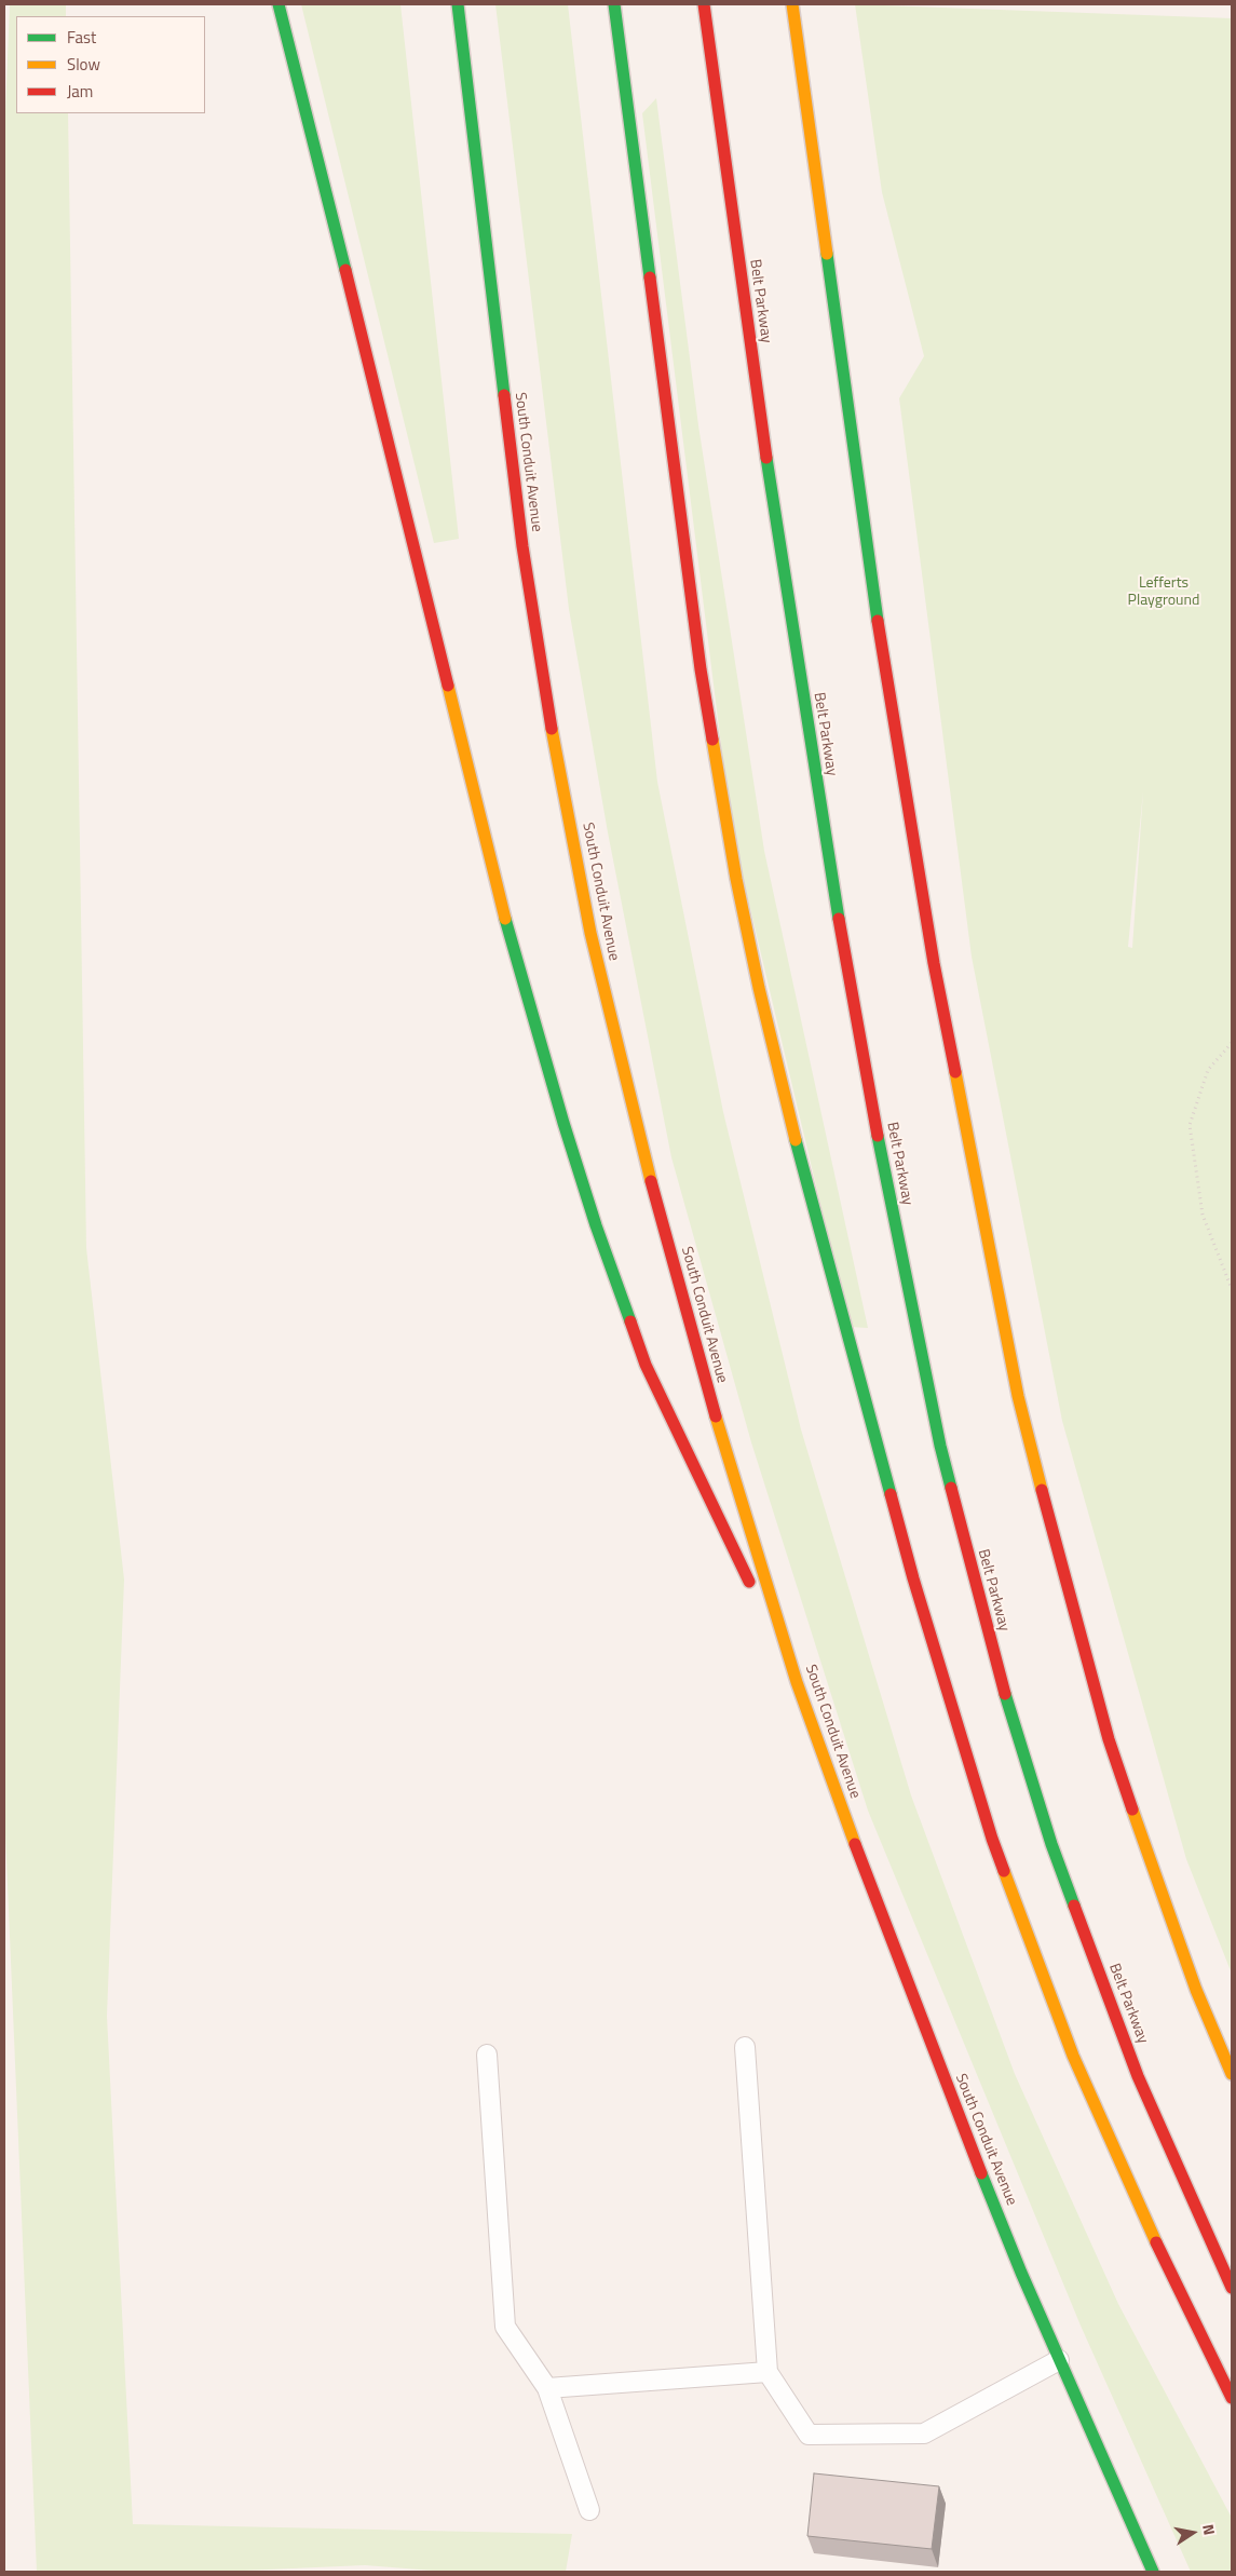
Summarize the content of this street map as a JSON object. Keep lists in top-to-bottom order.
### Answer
{
  "streets": {
    "main road": ["Belt Parkway", "South Conduit Avenue"]
  },
  "parks": ["Lefferts Playground"],
  "legend": ["Fast", "Slow", "Jam"],
  "north": "right"
}
